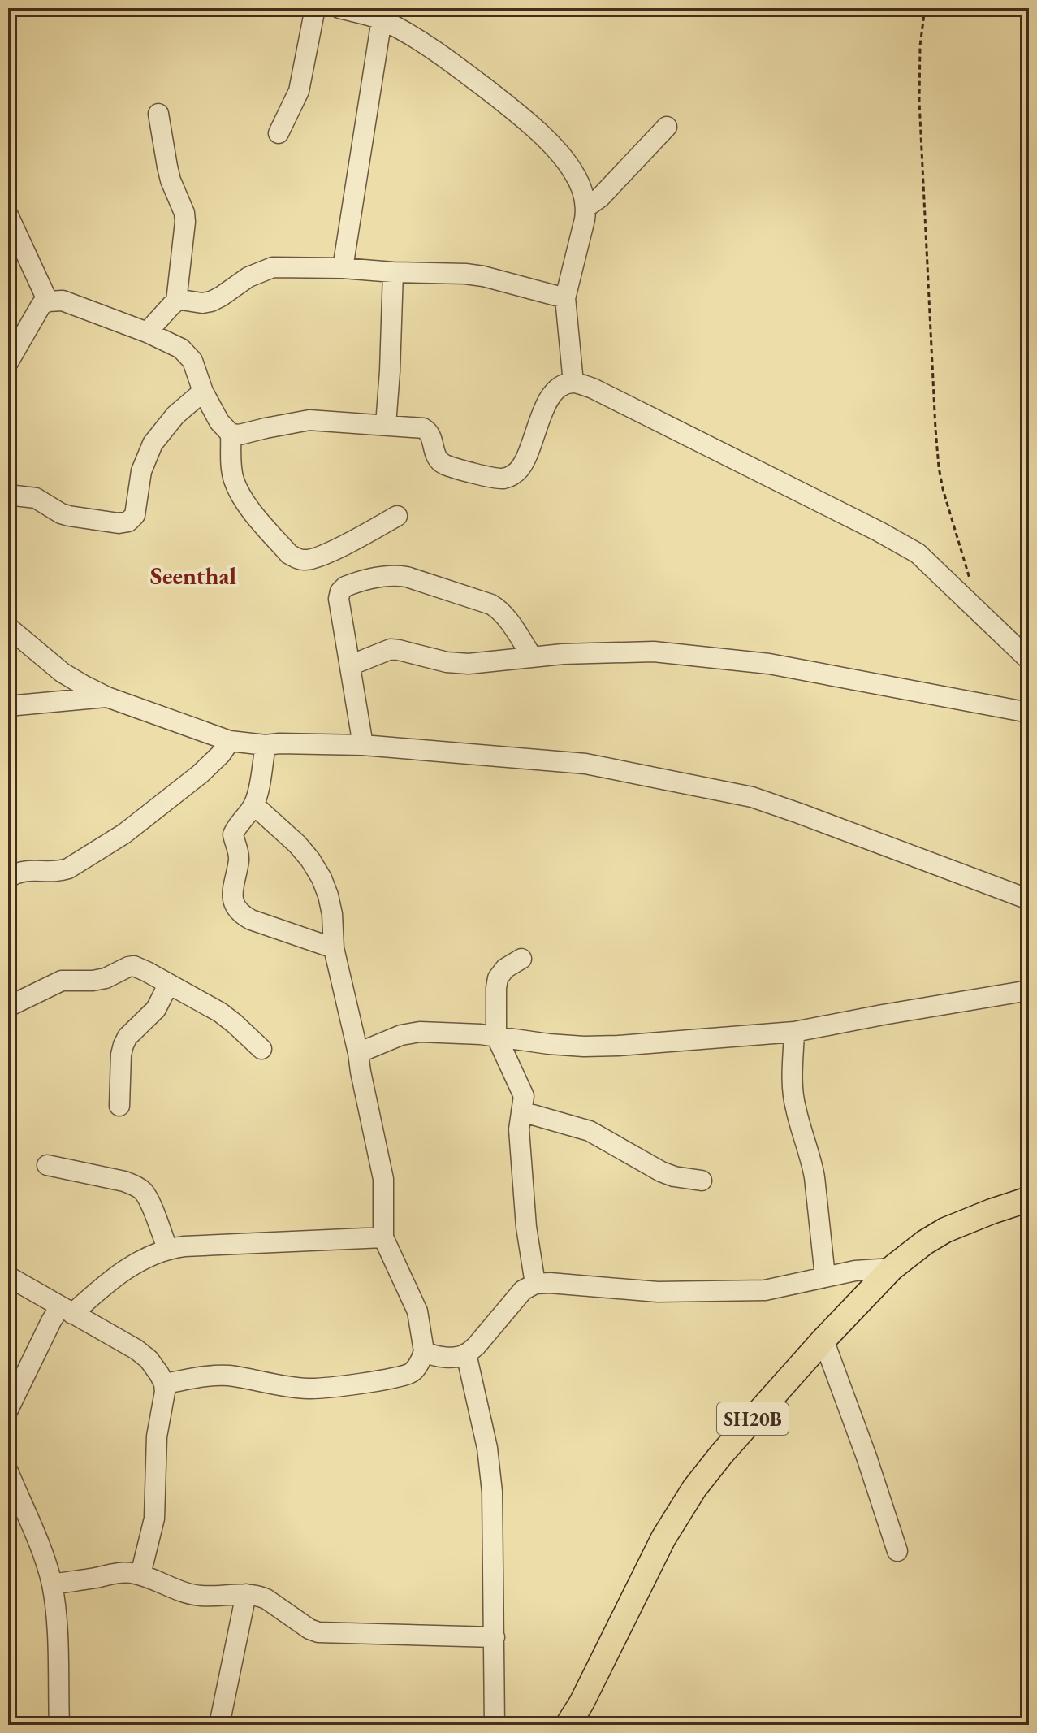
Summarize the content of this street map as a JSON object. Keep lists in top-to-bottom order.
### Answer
{
  "streets": {
    "main road": ["SH20B"]
  },
  "districts": ["Seenthal"]
}
